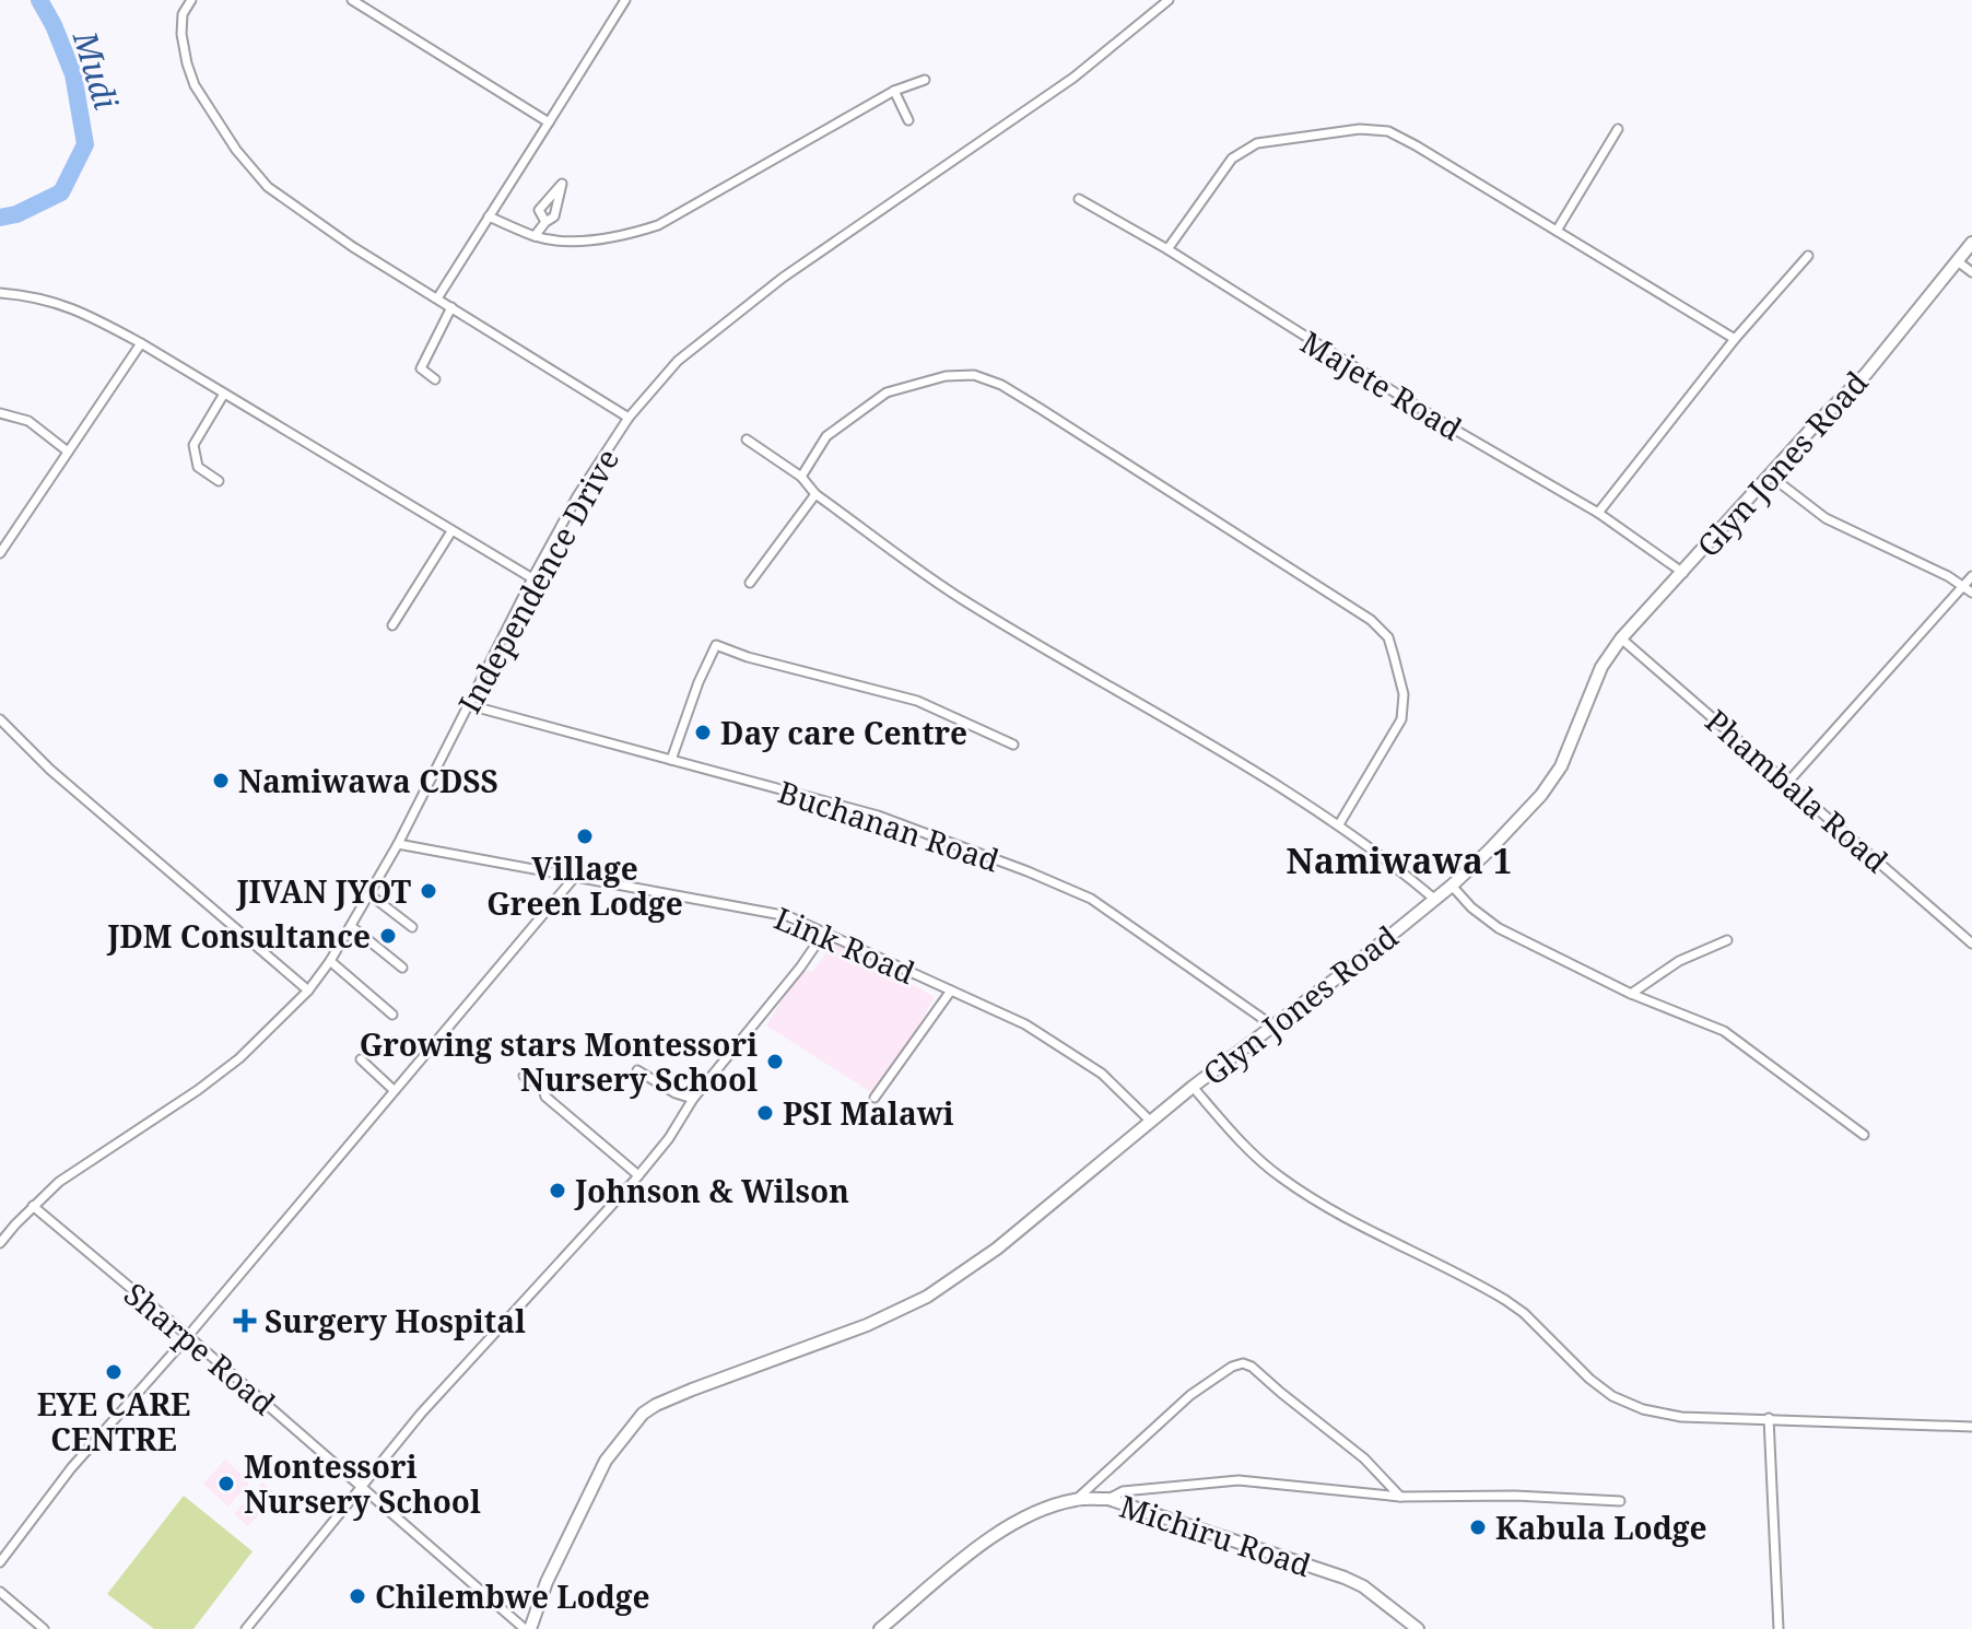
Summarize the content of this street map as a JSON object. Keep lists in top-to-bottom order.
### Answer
{
  "streets": {
    "street": [
      "Majete Road",
      "Glyn Jones Road",
      "Independence Drive",
      "Phambala Road",
      "Buchanan Road",
      "Link Road",
      "Sharpe Road",
      "Michiru Road"
    ]
  },
  "crossings": [
    ["Majete Road", "Glyn Jones Road"],
    ["Glyn Jones Road", "Phambala Road"],
    ["Glyn Jones Road", "Buchanan Road"],
    ["Glyn Jones Road", "Link Road"],
    ["Glyn Jones Road", "Sharpe Road"],
    ["Independence Drive", "Buchanan Road"],
    ["Independence Drive", "Link Road"],
    ["Independence Drive", "Sharpe Road"]
  ],
  "districts": ["Namiwawa 1"],
  "water": ["Mudi"],
  "places": {
    "other": [
      "Day care Centre",
      "Namiwawa CDSS",
      "Village Green Lodge",
      "JIVAN JYOT",
      "JDM Consultance",
      "Growing stars Montessori Nursery School",
      "PSI Malawi",
      "Johnson & Wilson",
      "EYE CARE CENTRE",
      "Montessori Nursery School",
      "Kabula Lodge",
      "Chilembwe Lodge"
    ],
    "health": ["Surgery Hospital"]
  }
}
